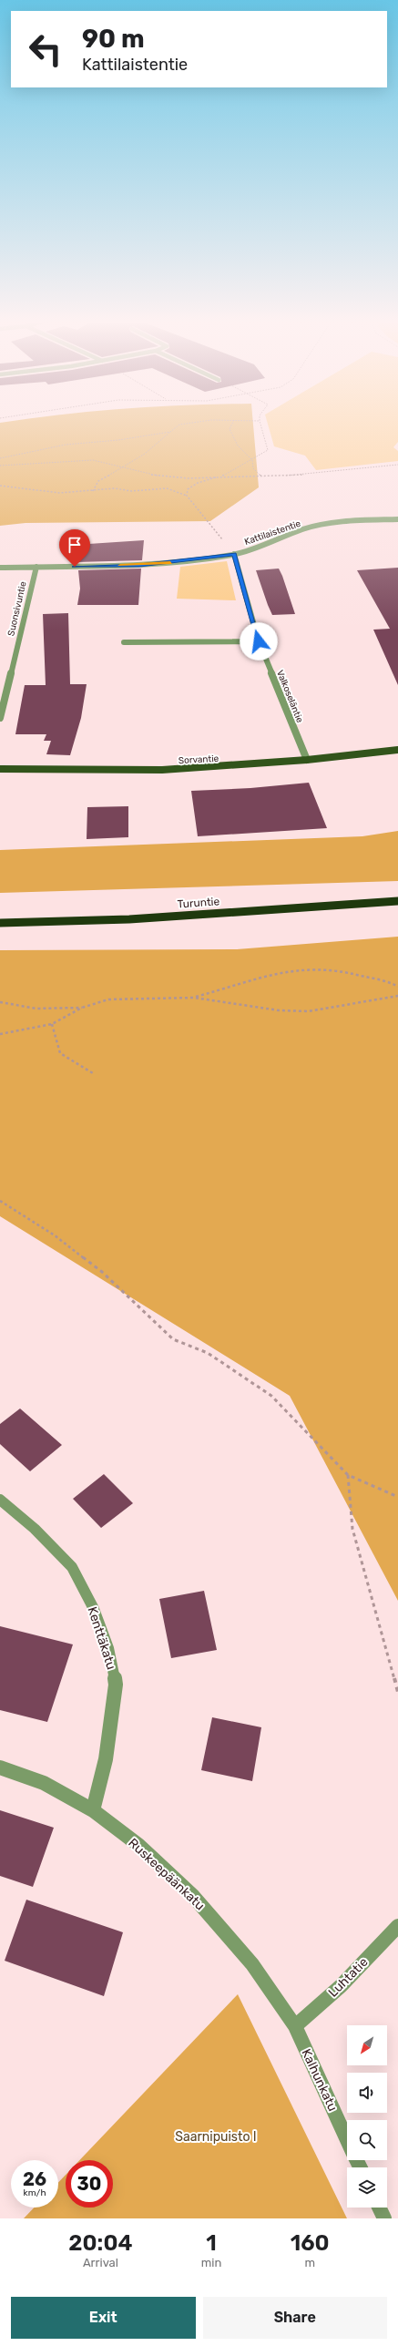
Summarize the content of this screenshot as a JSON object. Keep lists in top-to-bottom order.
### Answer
{
  "streets": {
    "highway": ["Turuntie"],
    "main road": ["Sorvantie"],
    "street": [
      "Kattilaistentie",
      "Suonsivuntie",
      "Valkoseläntie",
      "Kenttäkatu",
      "Ruskeepäänkatu",
      "Luhtatie",
      "Kalhunkatu"
    ]
  },
  "crossings": [
    ["Kattilaistentie", "Suonsivuntie"],
    ["Kattilaistentie", "Valkoseläntie"],
    ["Valkoseläntie", "Sorvantie"],
    ["Kenttäkatu", "Ruskeepäänkatu"],
    ["Ruskeepäänkatu", "Luhtatie"],
    ["Ruskeepäänkatu", "Kalhunkatu"],
    ["Luhtatie", "Kalhunkatu"]
  ],
  "parks": ["Saarnipuisto I"],
  "north": "bottom left",
  "page": {
    "turn": ["90 m", "Kattilaistentie"],
    "speed": "26 km/h",
    "limit": "30",
    "eta": [
      "20:04",
      "Arrival",
      "1",
      "min",
      "160",
      "m"
    ],
    "buttons": ["Exit", "Share"]
  }
}
